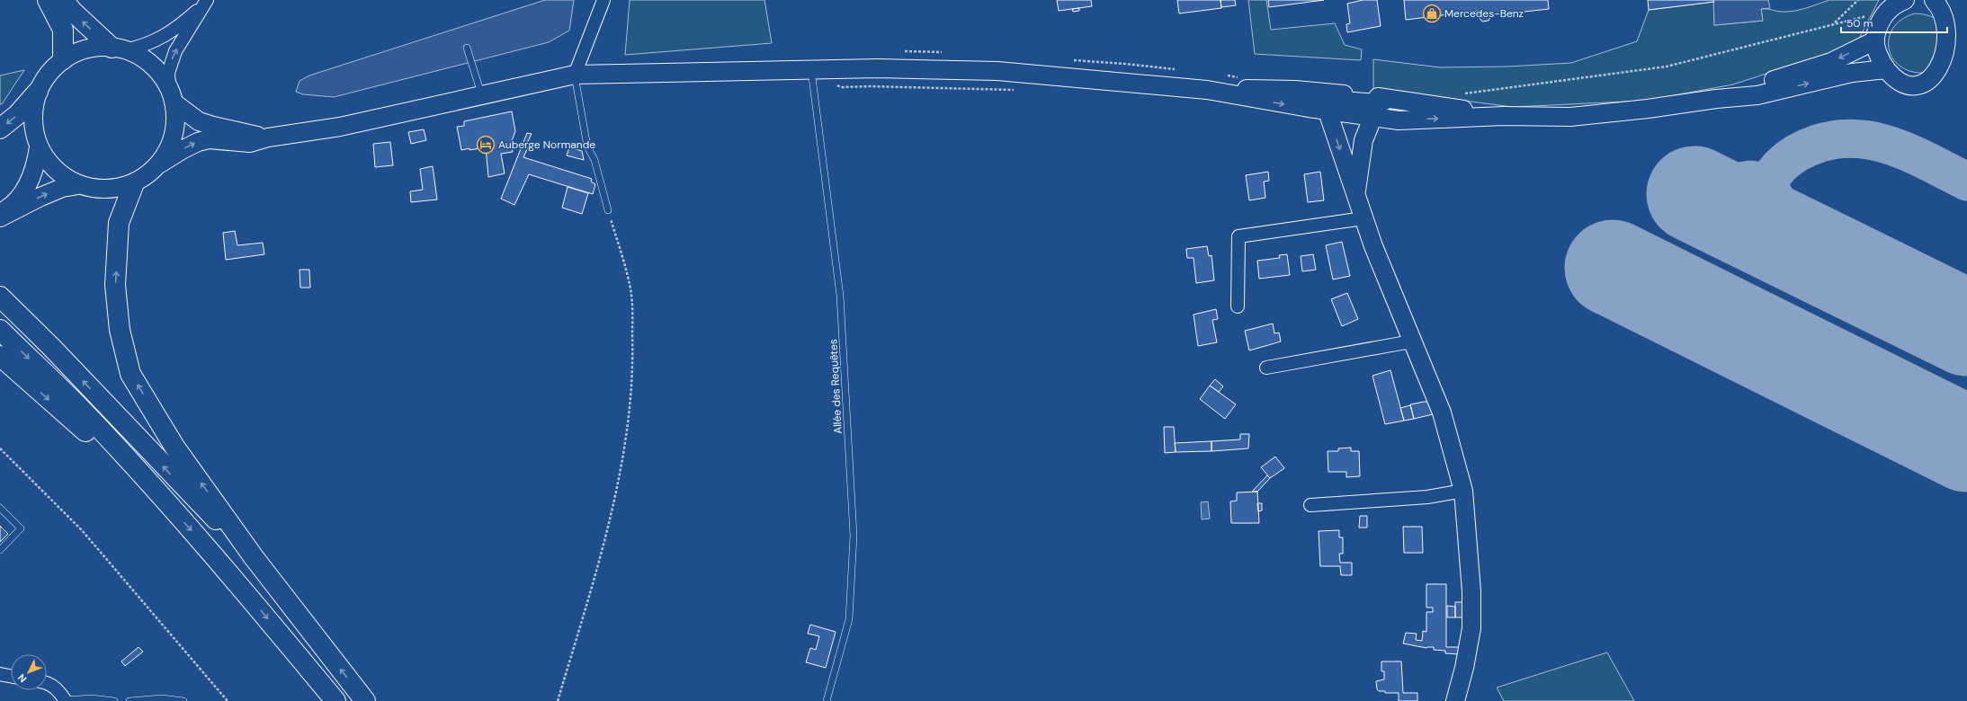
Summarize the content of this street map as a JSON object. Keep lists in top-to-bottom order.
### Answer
{
  "streets": {
    "lane": ["Allée des Requêtes"]
  },
  "places": {
    "shop": ["Mercedes-Benz"],
    "hotel": ["Auberge Normande"]
  },
  "scale_bar": "50 m",
  "north": "bottom left"
}
